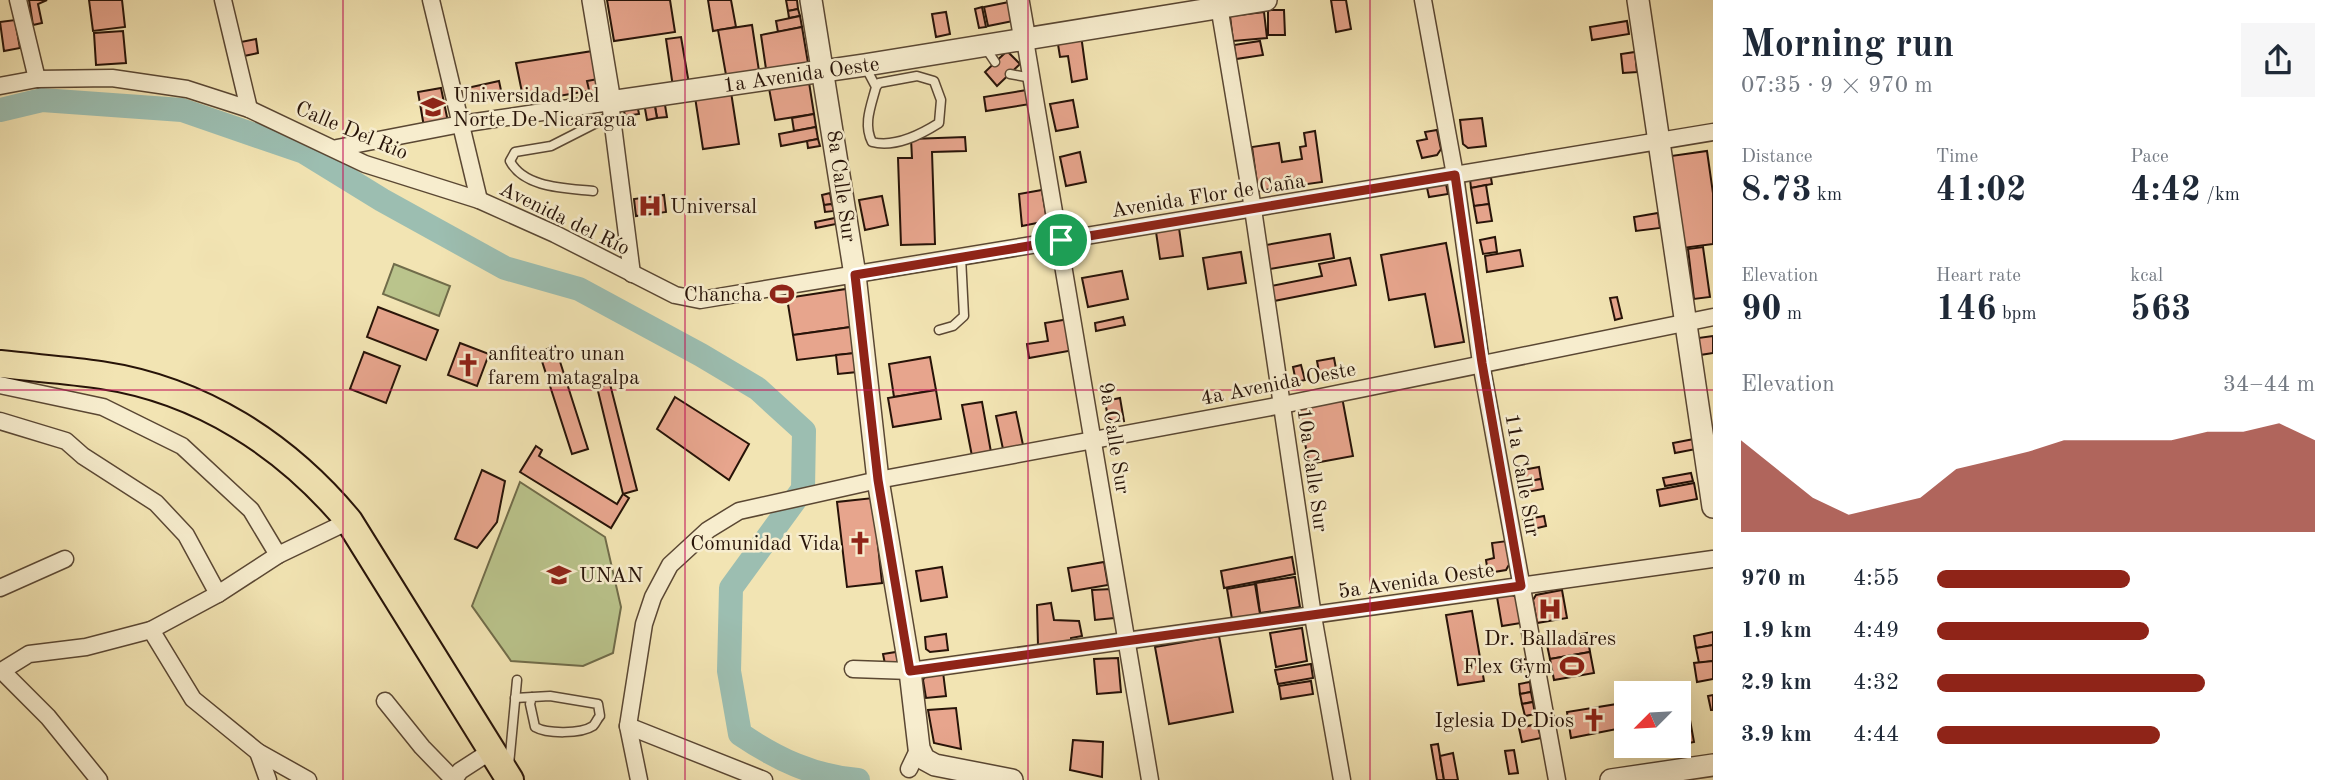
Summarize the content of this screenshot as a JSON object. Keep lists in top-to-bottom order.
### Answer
{
  "streets": {
    "street": [
      "1a Avenida Oeste",
      "Calle Del Rio",
      "8a Calle Sur",
      "Avenida Flor de Caña",
      "Avenida del Río",
      "4a Avenida Oeste",
      "9a Calle Sur",
      "10a Calle Sur",
      "11a Calle Sur",
      "5a Avenida Oeste"
    ]
  },
  "crossings": [
    ["1a Avenida Oeste", "Calle Del Rio"],
    ["1a Avenida Oeste", "8a Calle Sur"],
    ["1a Avenida Oeste", "9a Calle Sur"],
    ["1a Avenida Oeste", "10a Calle Sur"],
    ["Calle Del Rio", "Avenida del Río"],
    ["8a Calle Sur", "Avenida Flor de Caña"],
    ["8a Calle Sur", "4a Avenida Oeste"],
    ["8a Calle Sur", "5a Avenida Oeste"],
    ["Avenida Flor de Caña", "Avenida del Río"],
    ["Avenida Flor de Caña", "9a Calle Sur"],
    ["Avenida Flor de Caña", "10a Calle Sur"],
    ["Avenida Flor de Caña", "11a Calle Sur"],
    ["4a Avenida Oeste", "9a Calle Sur"],
    ["4a Avenida Oeste", "10a Calle Sur"],
    ["4a Avenida Oeste", "11a Calle Sur"],
    ["9a Calle Sur", "5a Avenida Oeste"],
    ["10a Calle Sur", "5a Avenida Oeste"],
    ["11a Calle Sur", "5a Avenida Oeste"]
  ],
  "places": {
    "school or university": ["Universidad Del Norte De Nicaragua", "UNAN"],
    "hospital": ["Universal", "Dr. Balladares"],
    "sports": ["Chancha", "Flex Gym"],
    "church": ["anfiteatro unan farem matagalpa", "Comunidad Vida", "Iglesia De Dios"]
  },
  "north": "bottom left",
  "page": {
    "heading": ["Morning run", "07:35 · 9 × 970 m"],
    "stats": [
      ["Distance", "8.73 km"],
      ["Time", "41:02"],
      ["Pace", "4:42 /km"],
      ["Elevation", "90 m"],
      ["Heart rate", "146 bpm"],
      ["kcal", "563"]
    ],
    "chart": ["Elevation", "34–44 m"],
    "list": [
      {
        "name": "970 m",
        "note": "4:55"
      },
      {
        "name": "1.9 km",
        "note": "4:49"
      },
      {
        "name": "2.9 km",
        "note": "4:32"
      },
      {
        "name": "3.9 km",
        "note": "4:44"
      }
    ]
  }
}
